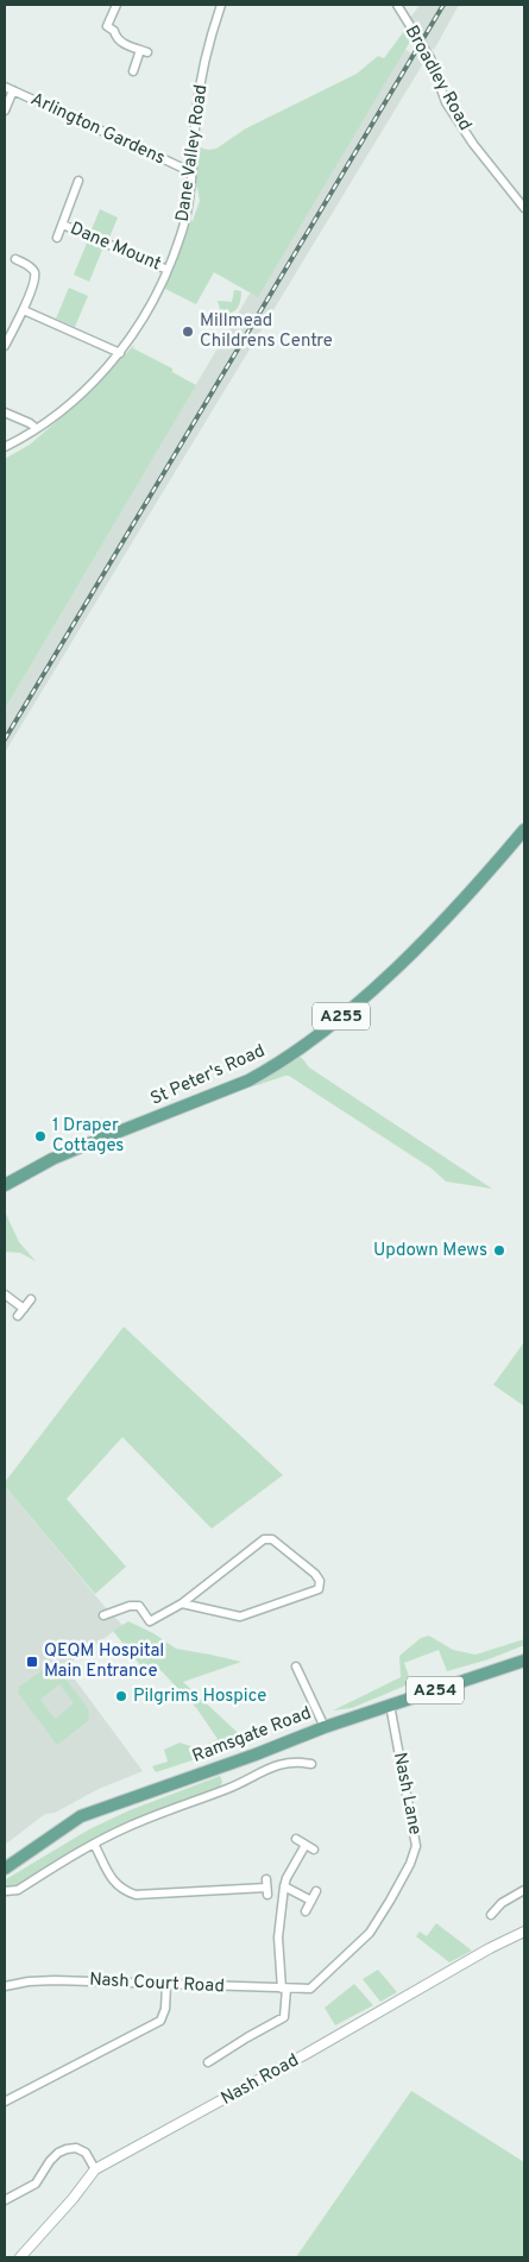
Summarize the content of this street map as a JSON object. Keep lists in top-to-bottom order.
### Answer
{
  "streets": {
    "main road": [
      "A255",
      "St Peter's Road",
      "A254",
      "Ramsgate Road"
    ],
    "street": [
      "Broadley Road",
      "Arlington Gardens",
      "Dane Valley Road",
      "Dane Mount",
      "Nash Lane",
      "Nash Court Road",
      "Nash Road"
    ]
  },
  "crossings": [
    ["Arlington Gardens", "Dane Valley Road"],
    ["Dane Valley Road", "Dane Mount"],
    ["Ramsgate Road", "Nash Lane"],
    ["Nash Lane", "Nash Court Road"]
  ],
  "places": {
    "other": [
      "Millmead Childrens Centre",
      "1 Draper Cottages",
      "Updown Mews",
      "Pilgrims Hospice"
    ],
    "transit": ["QEQM Hospital Main Entrance"]
  }
}
